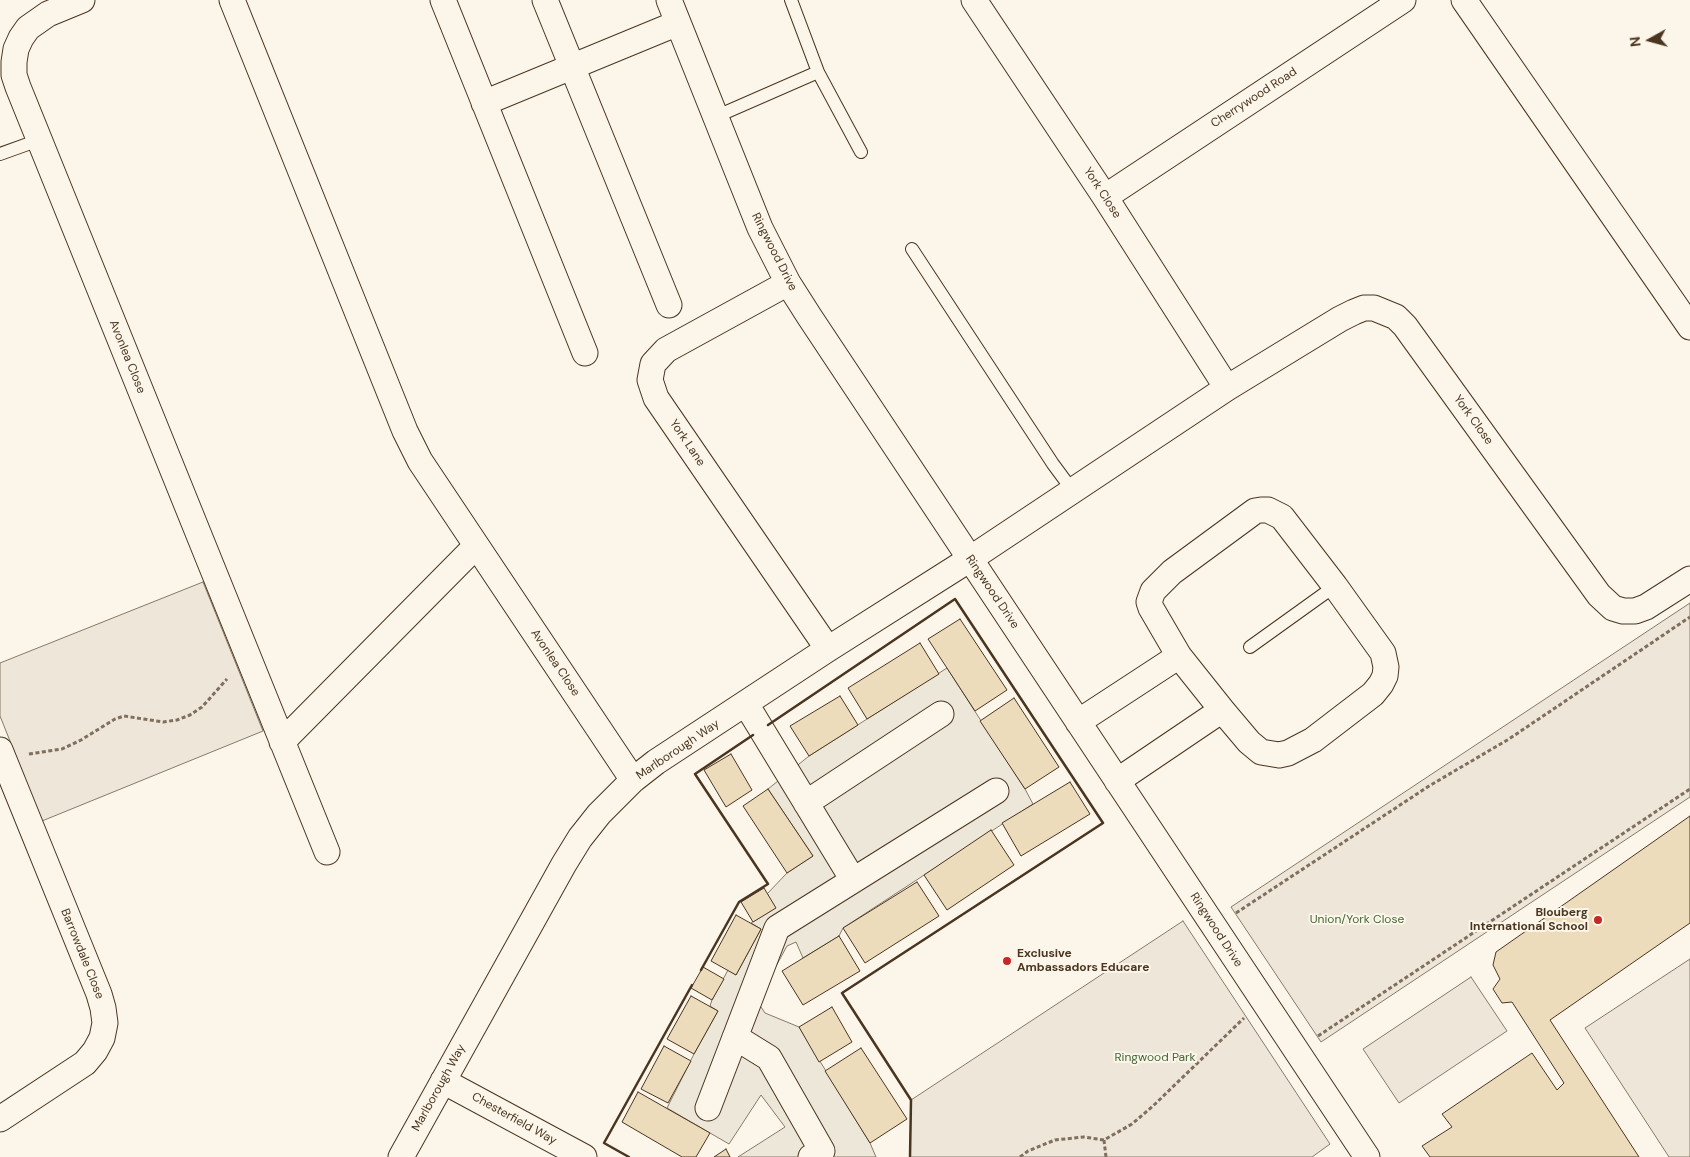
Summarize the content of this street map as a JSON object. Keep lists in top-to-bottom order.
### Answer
{
  "streets": {
    "street": [
      "Cherrywood Road",
      "York Close",
      "Ringwood Drive",
      "Avonlea Close",
      "York Lane",
      "Marlborough Way",
      "Barrowdale Close",
      "Chesterfield Way"
    ]
  },
  "crossings": [
    ["Cherrywood Road", "York Close"],
    ["York Close", "Ringwood Drive"],
    ["York Close", "Marlborough Way"],
    ["Ringwood Drive", "York Lane"],
    ["Ringwood Drive", "Marlborough Way"],
    ["Avonlea Close", "Marlborough Way"],
    ["York Lane", "Marlborough Way"],
    ["Marlborough Way", "Chesterfield Way"]
  ],
  "parks": ["Union/York Close", "Ringwood Park"],
  "places": ["Blouberg International School", "Exclusive Ambassadors Educare"],
  "north": "left"
}
